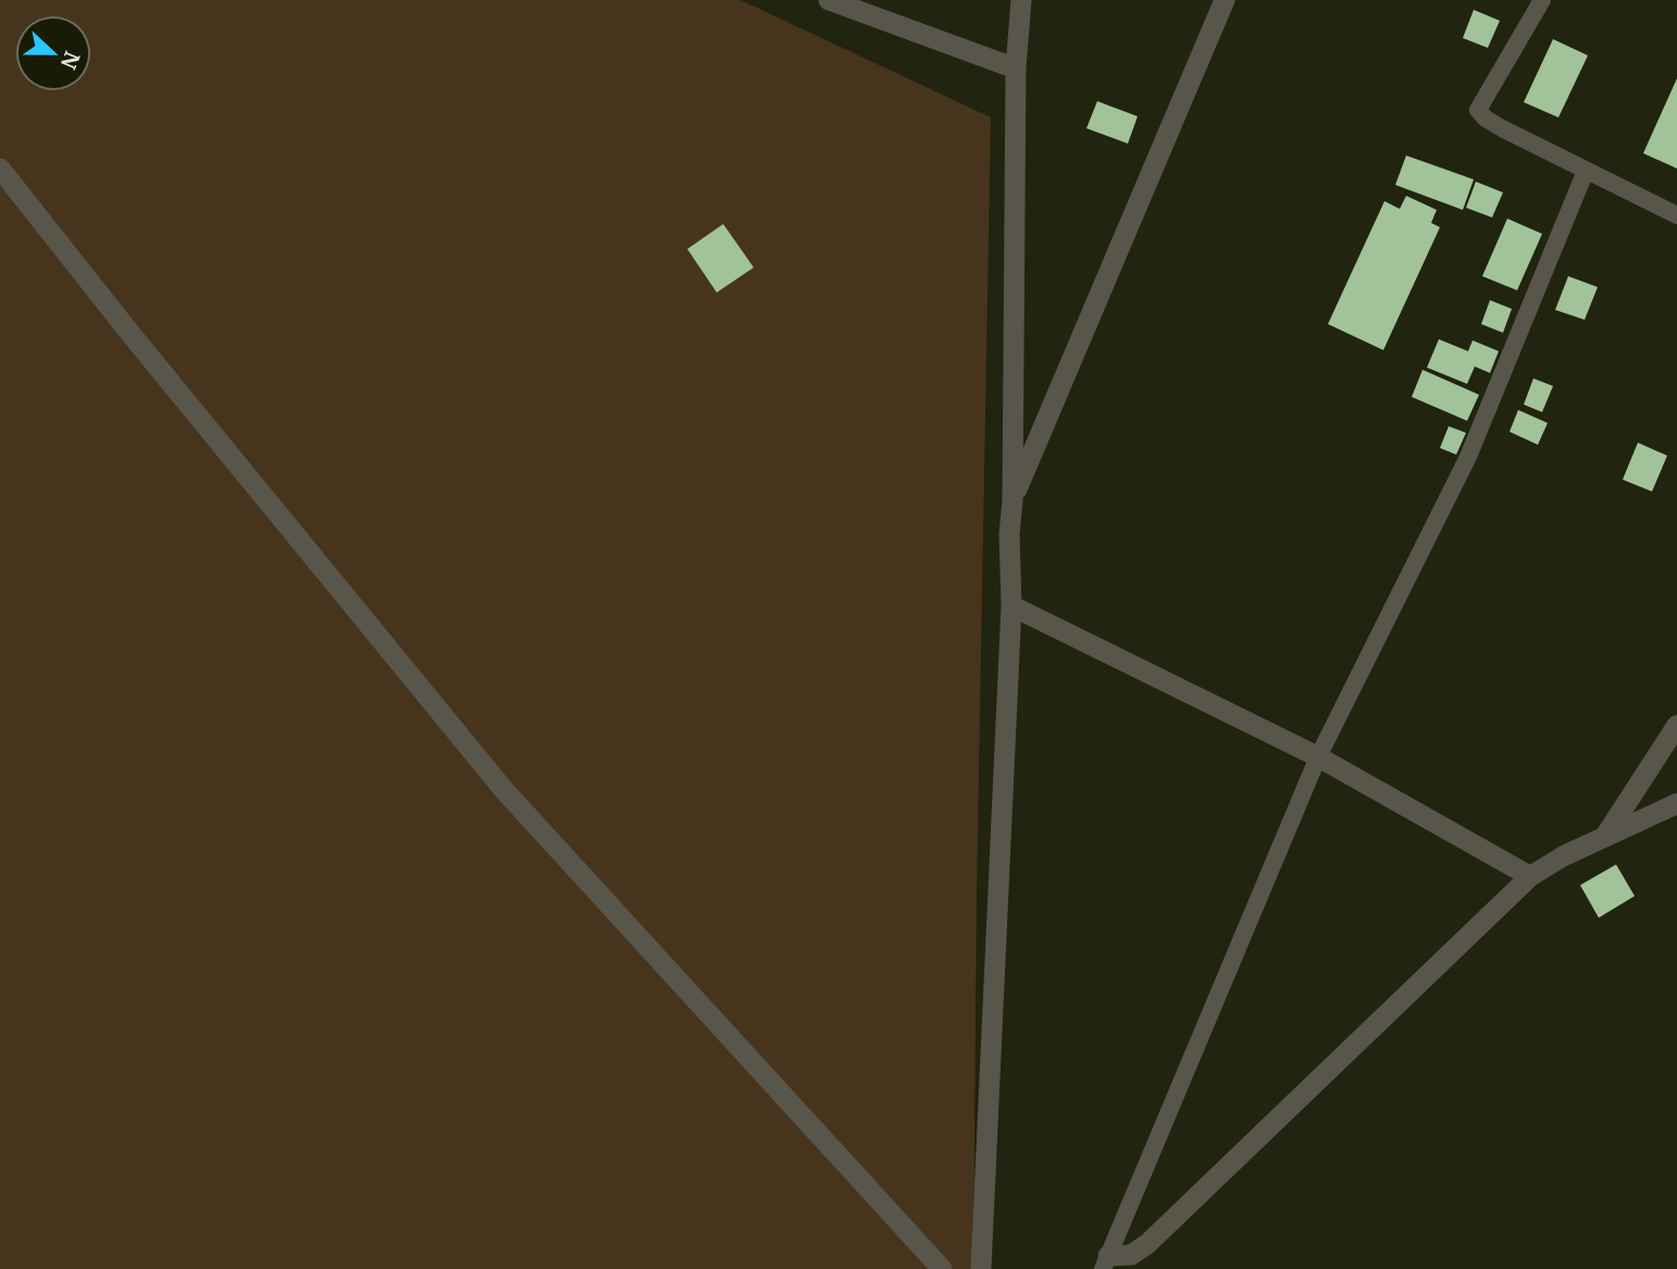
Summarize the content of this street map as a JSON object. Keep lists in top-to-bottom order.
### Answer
{
  "north": "right"
}
